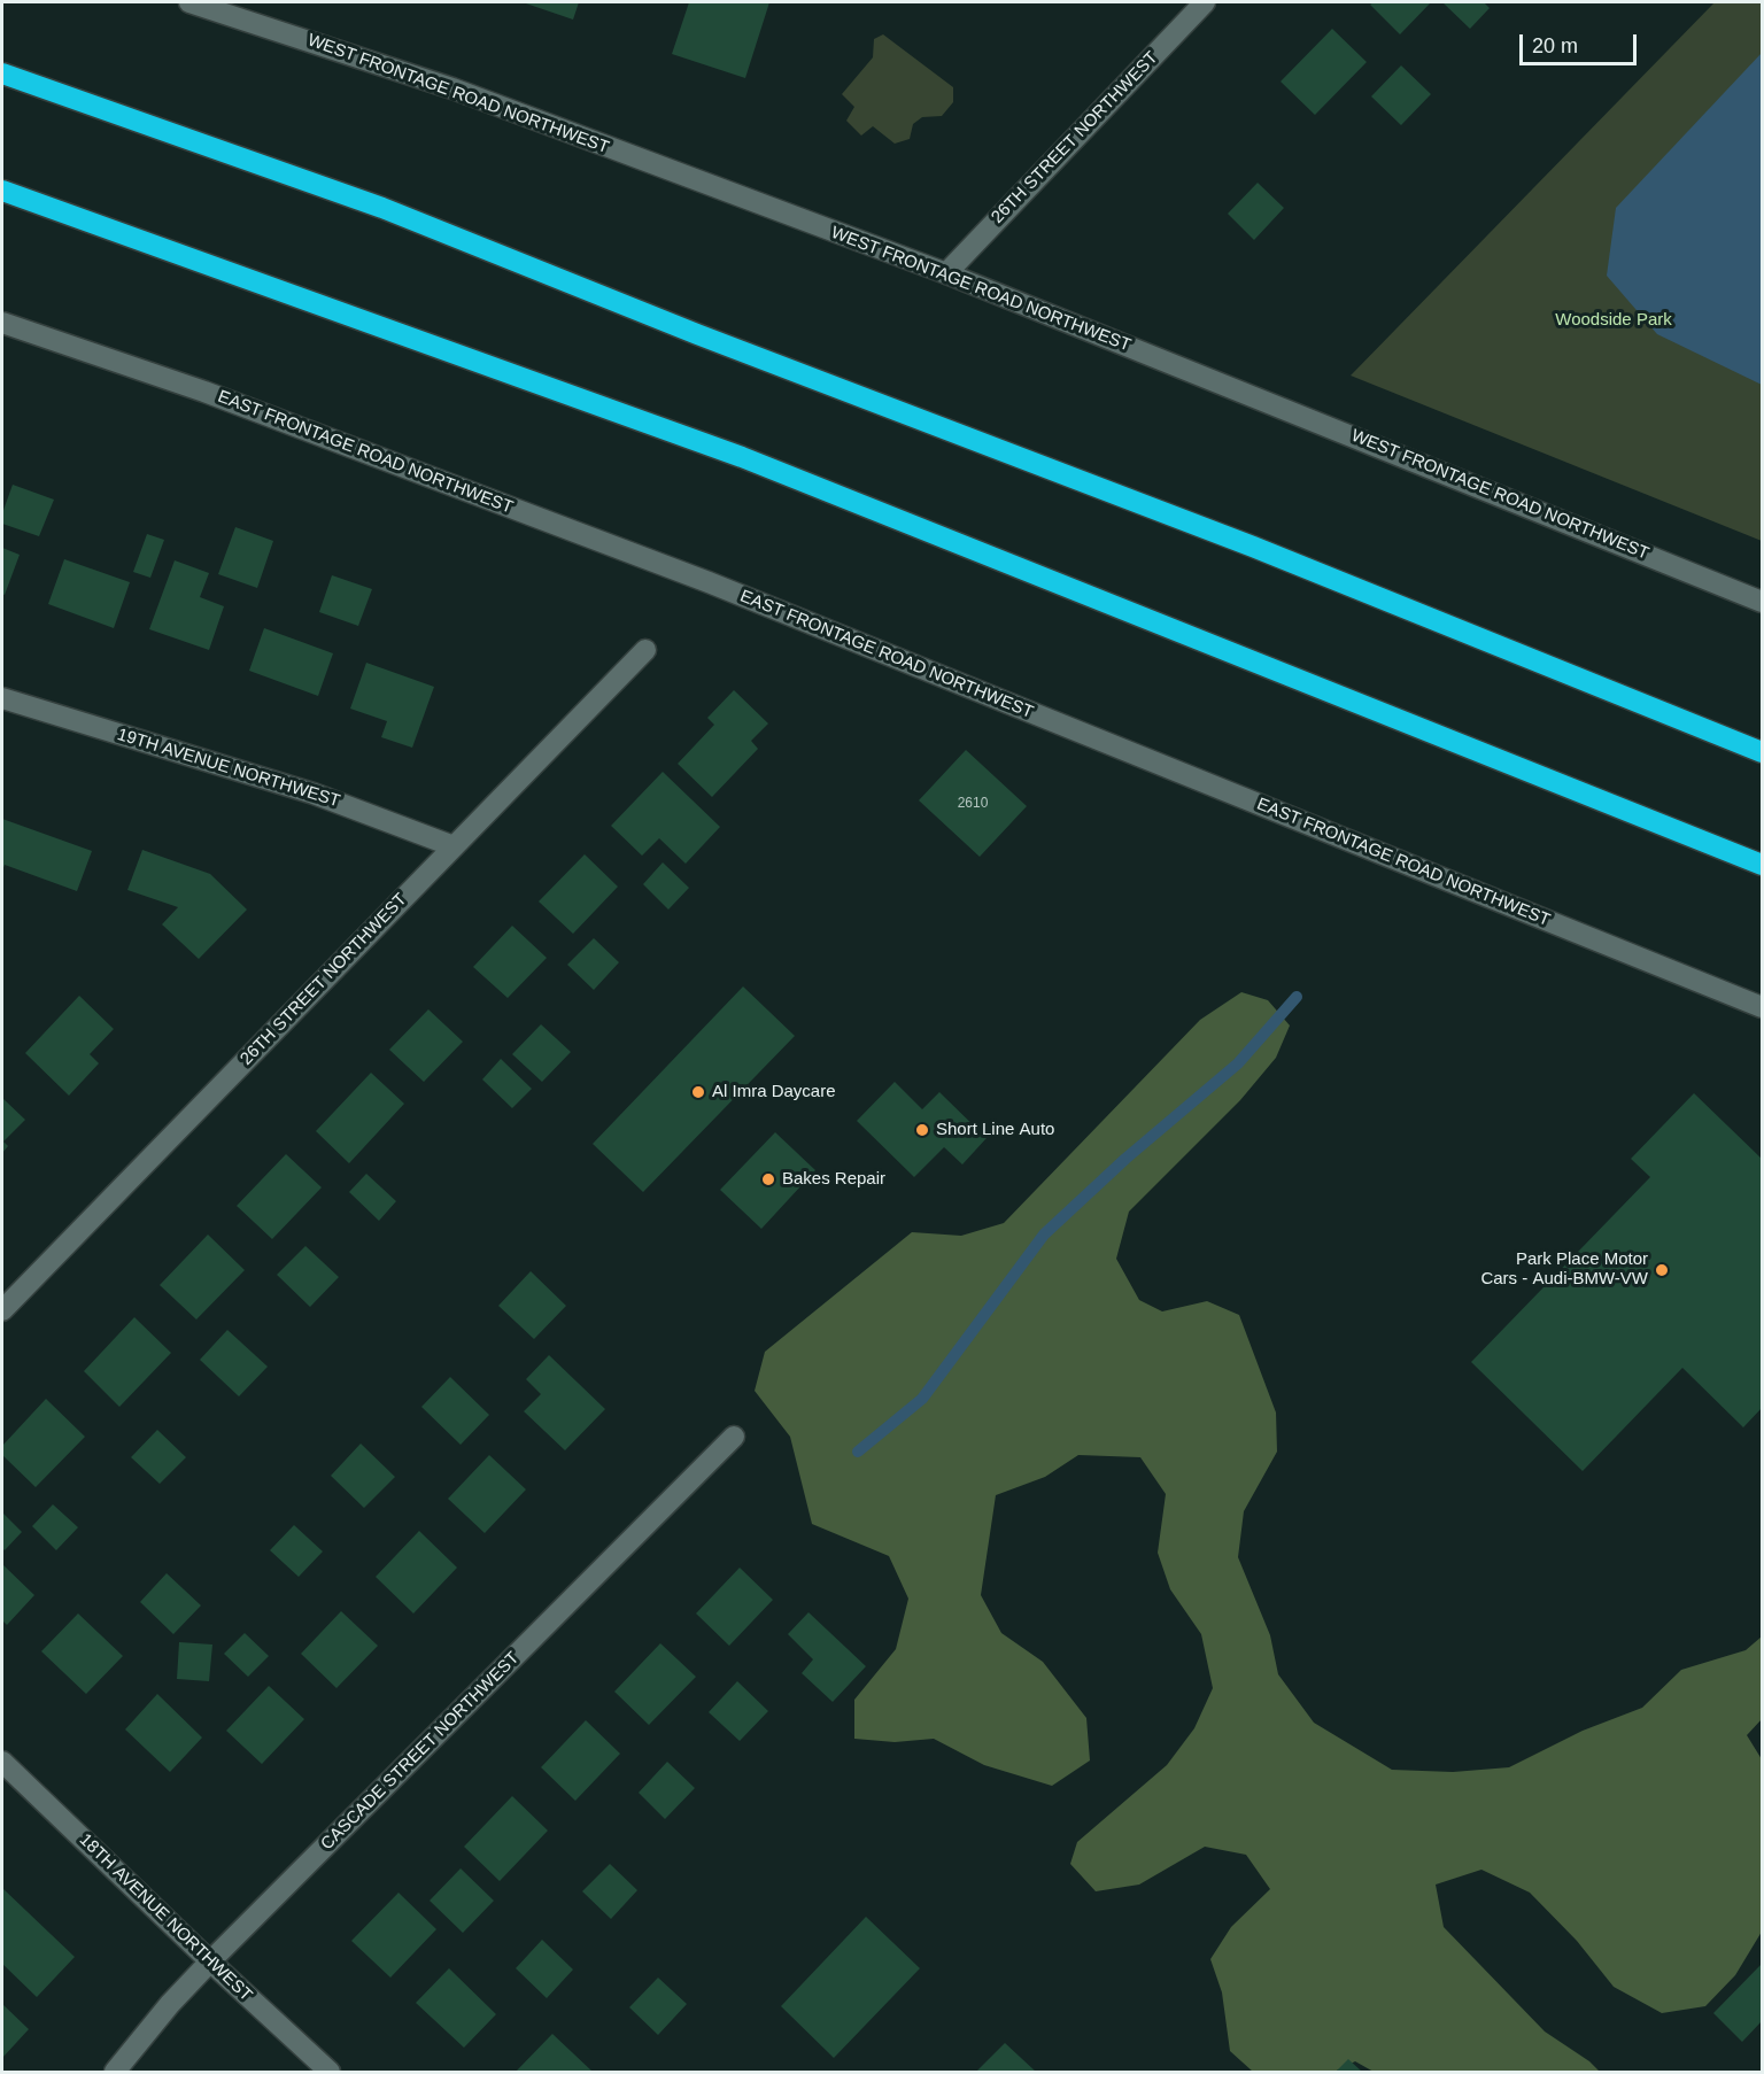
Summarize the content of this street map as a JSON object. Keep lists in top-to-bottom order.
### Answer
{
  "streets": {
    "street": [
      "WEST FRONTAGE ROAD NORTHWEST",
      "26TH STREET NORTHWEST",
      "EAST FRONTAGE ROAD NORTHWEST",
      "19TH AVENUE NORTHWEST",
      "CASCADE STREET NORTHWEST",
      "18TH AVENUE NORTHWEST"
    ]
  },
  "crossings": [
    ["WEST FRONTAGE ROAD NORTHWEST", "26TH STREET NORTHWEST"],
    ["26TH STREET NORTHWEST", "19TH AVENUE NORTHWEST"],
    ["CASCADE STREET NORTHWEST", "18TH AVENUE NORTHWEST"]
  ],
  "parks": ["Woodside Park"],
  "places": [
    "Al Imra Daycare",
    "Short Line Auto",
    "Bakes Repair",
    "Park Place Motor Cars - Audi-BMW-VW"
  ],
  "house_numbers": ["2610"],
  "scale_bar": "20 m"
}
